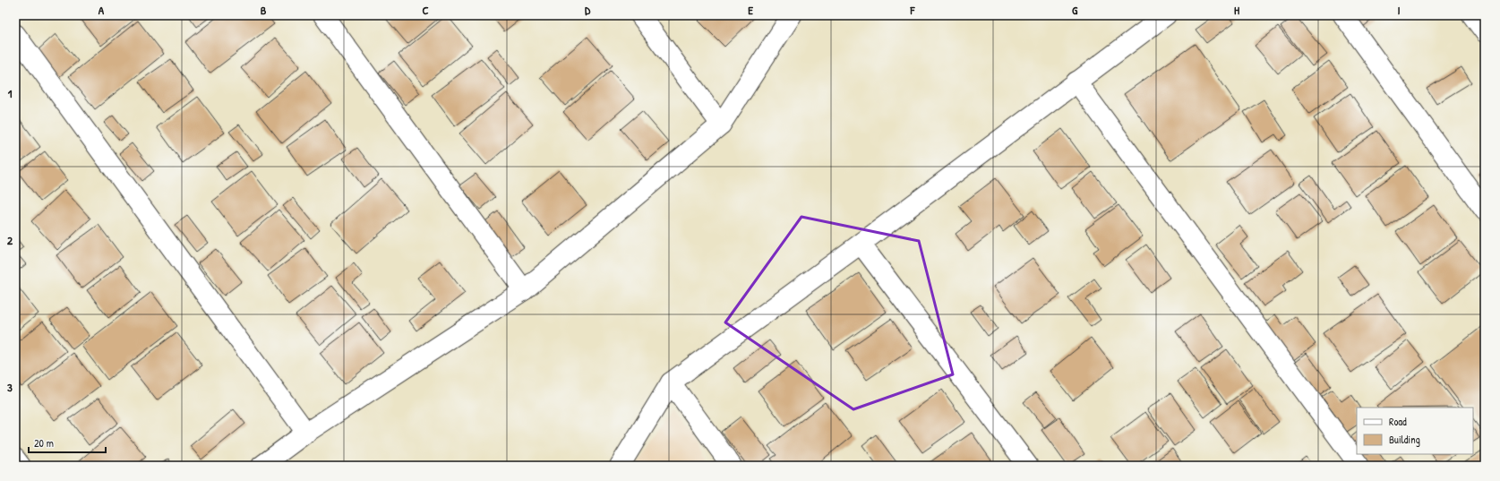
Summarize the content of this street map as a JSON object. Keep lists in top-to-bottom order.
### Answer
{
  "legend": ["Road", "Building"],
  "scale_bar": "20 m",
  "grid": {
    "columns": [
      "A",
      "B",
      "C",
      "D",
      "E",
      "F",
      "G",
      "H",
      "I"
    ],
    "rows": ["1", "2", "3"]
  }
}
